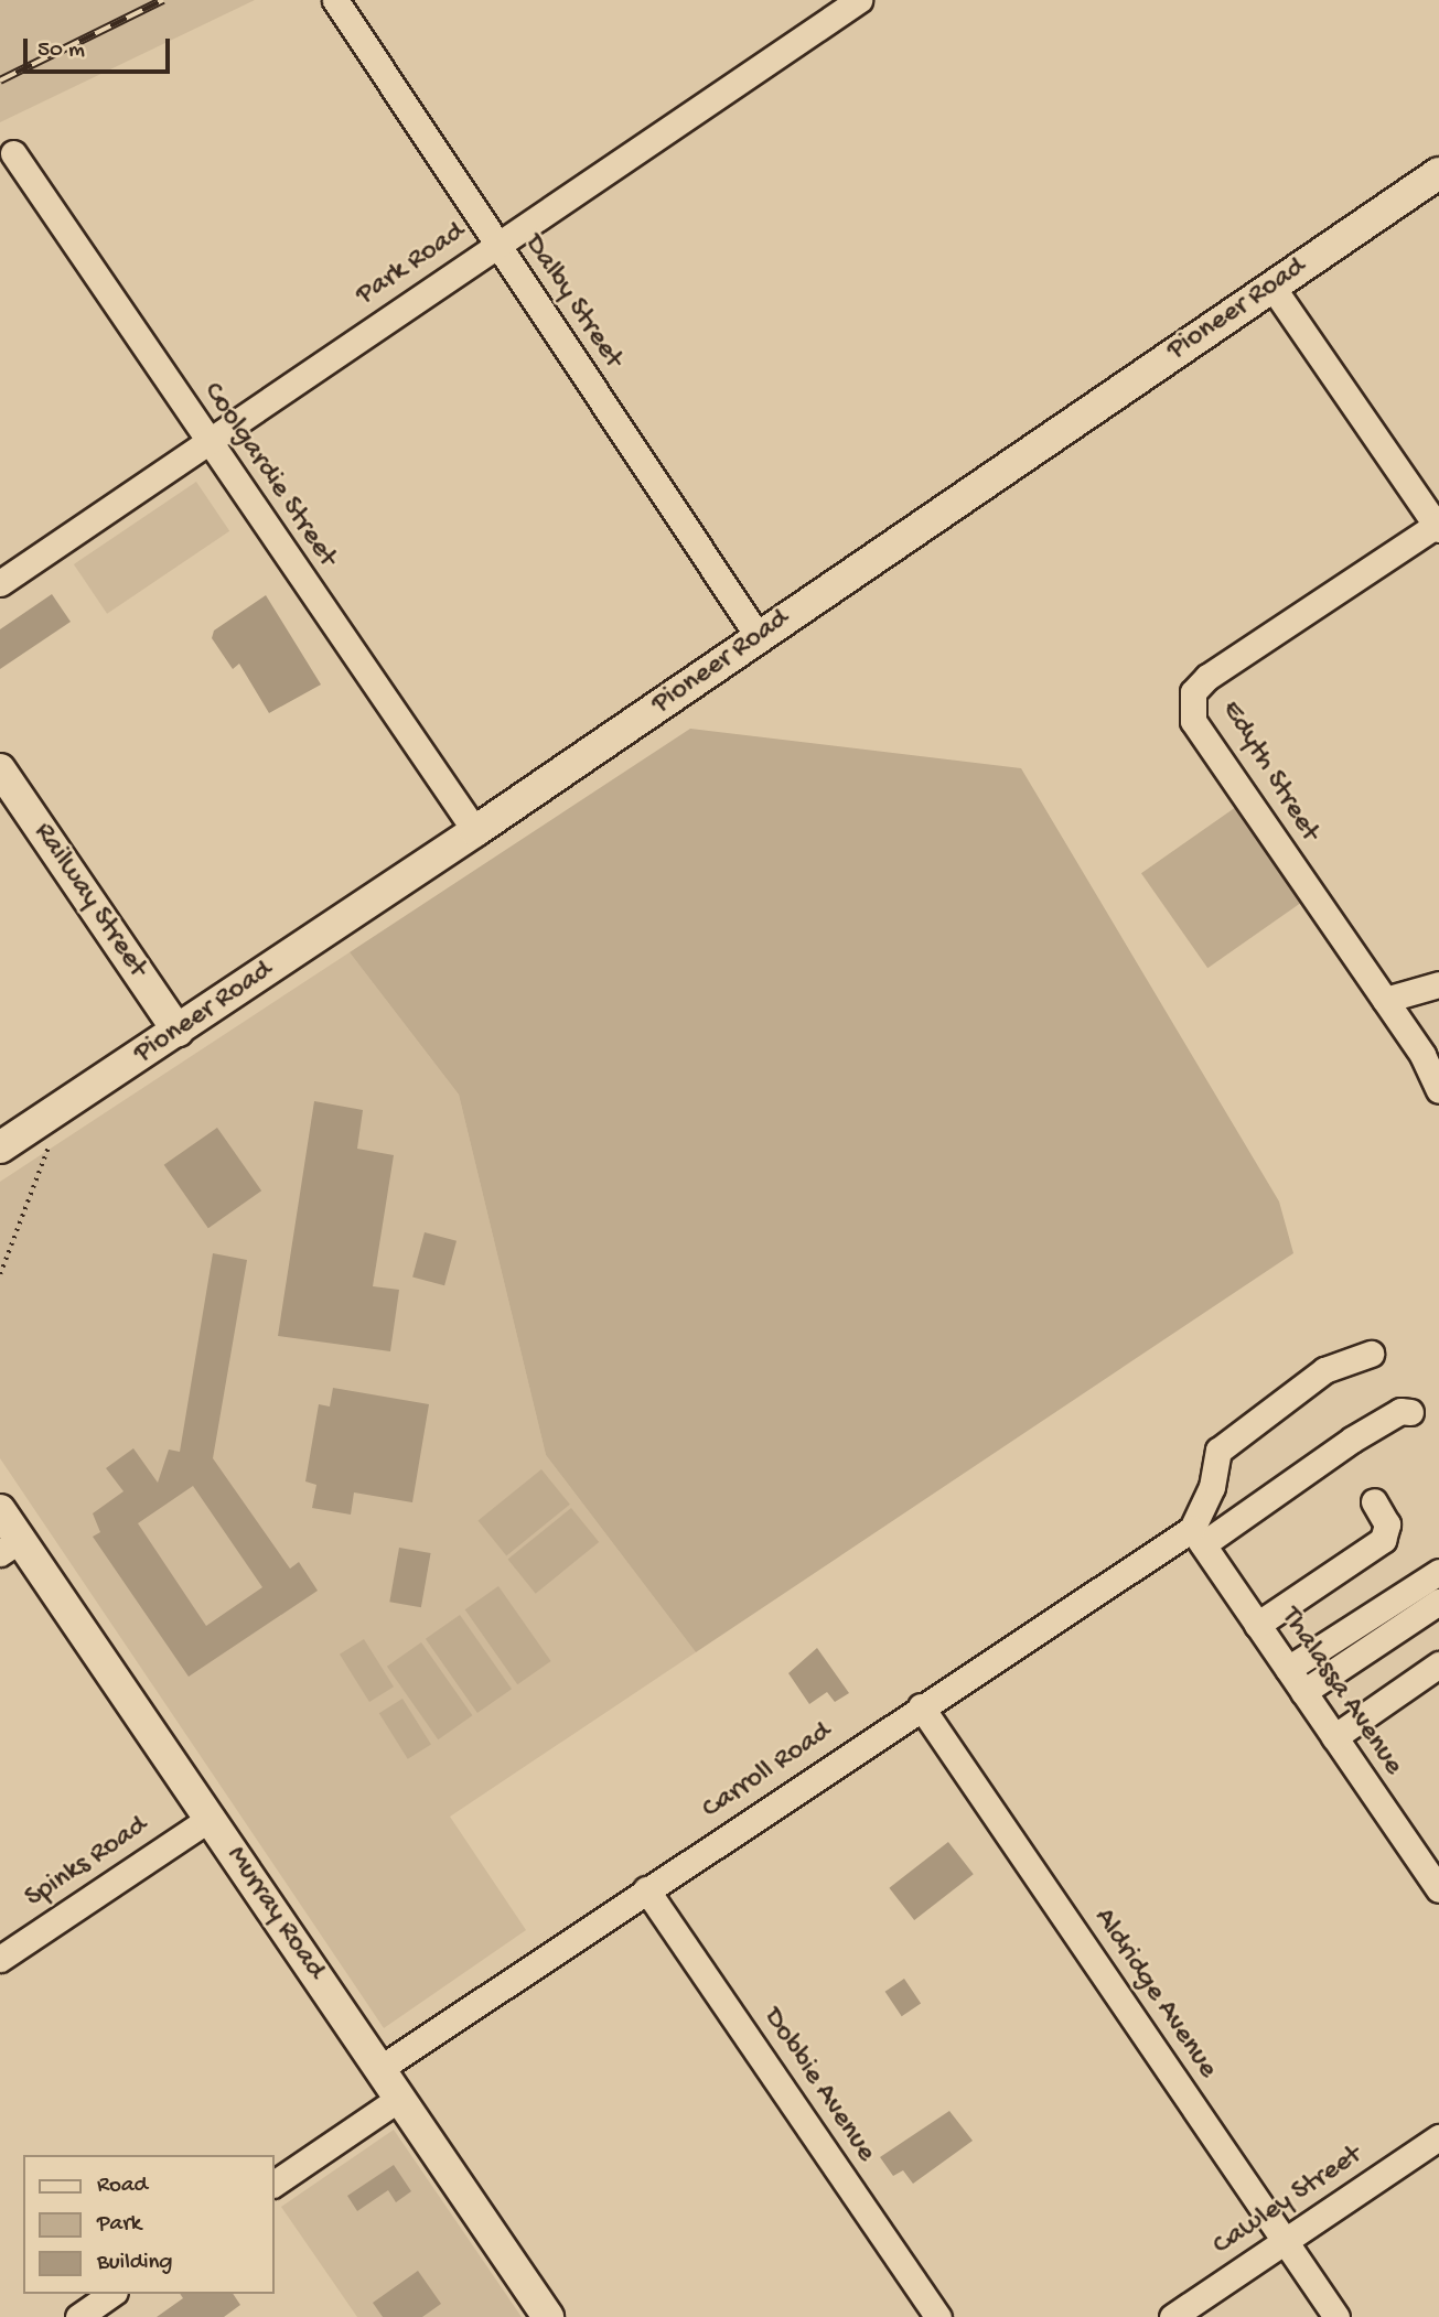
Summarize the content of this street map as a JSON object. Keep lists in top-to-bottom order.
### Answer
{
  "streets": {
    "main road": ["Pioneer Road", "Railway Street", "Murray Road"],
    "street": [
      "Park Road",
      "Dalby Street",
      "Coolgardie Street",
      "Edyth Street",
      "Thalassa Avenue",
      "Carroll Road",
      "Spinks Road",
      "Aldridge Avenue",
      "Dobbie Avenue",
      "Cawley Street"
    ]
  },
  "crossings": [
    ["Park Road", "Dalby Street"],
    ["Park Road", "Coolgardie Street"],
    ["Dalby Street", "Pioneer Road"],
    ["Pioneer Road", "Coolgardie Street"],
    ["Pioneer Road", "Railway Street"],
    ["Thalassa Avenue", "Carroll Road"],
    ["Carroll Road", "Murray Road"],
    ["Carroll Road", "Aldridge Avenue"],
    ["Carroll Road", "Dobbie Avenue"],
    ["Spinks Road", "Murray Road"],
    ["Aldridge Avenue", "Cawley Street"]
  ],
  "legend": ["Road", "Park", "Building"],
  "scale_bar": "50 m"
}
